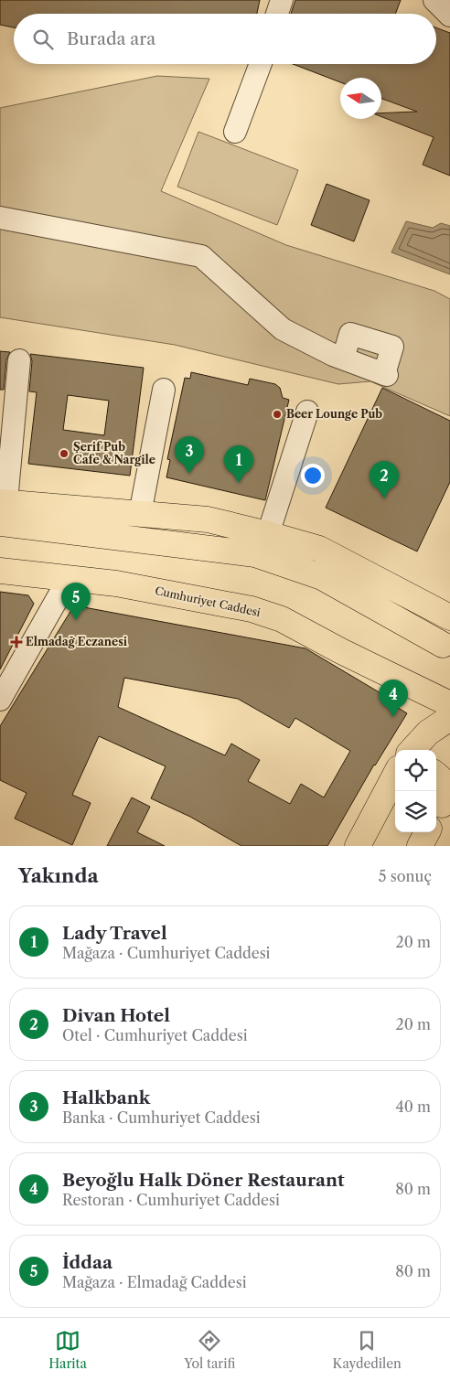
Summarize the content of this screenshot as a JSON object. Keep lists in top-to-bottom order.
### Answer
{
  "streets": {
    "main road": ["Cumhuriyet Caddesi"]
  },
  "places": {
    "other": ["Beer Lounge Pub", "Şerif Pub Cafe & Nargile"],
    "health": ["Elmadağ Eczanesi"]
  },
  "north": "left",
  "page": {
    "search": "Burada ara",
    "pins": [
      "3",
      "1",
      "2",
      "5",
      "4"
    ],
    "heading": ["Yakında", "5 sonuç"],
    "list": [
      {
        "mark": "1",
        "name": "Lady Travel",
        "note": "Mağaza · Cumhuriyet Caddesi",
        "value": "20 m"
      },
      {
        "mark": "2",
        "name": "Divan Hotel",
        "note": "Otel · Cumhuriyet Caddesi",
        "value": "20 m"
      },
      {
        "mark": "3",
        "name": "Halkbank",
        "note": "Banka · Cumhuriyet Caddesi",
        "value": "40 m"
      },
      {
        "mark": "4",
        "name": "Beyoğlu Halk Döner Restaurant",
        "note": "Restoran · Cumhuriyet Caddesi",
        "value": "80 m"
      },
      {
        "mark": "5",
        "name": "İddaa",
        "note": "Mağaza · Elmadağ Caddesi",
        "value": "80 m"
      }
    ],
    "nav": ["Harita", "Yol tarifi", "Kaydedilen"]
  }
}
